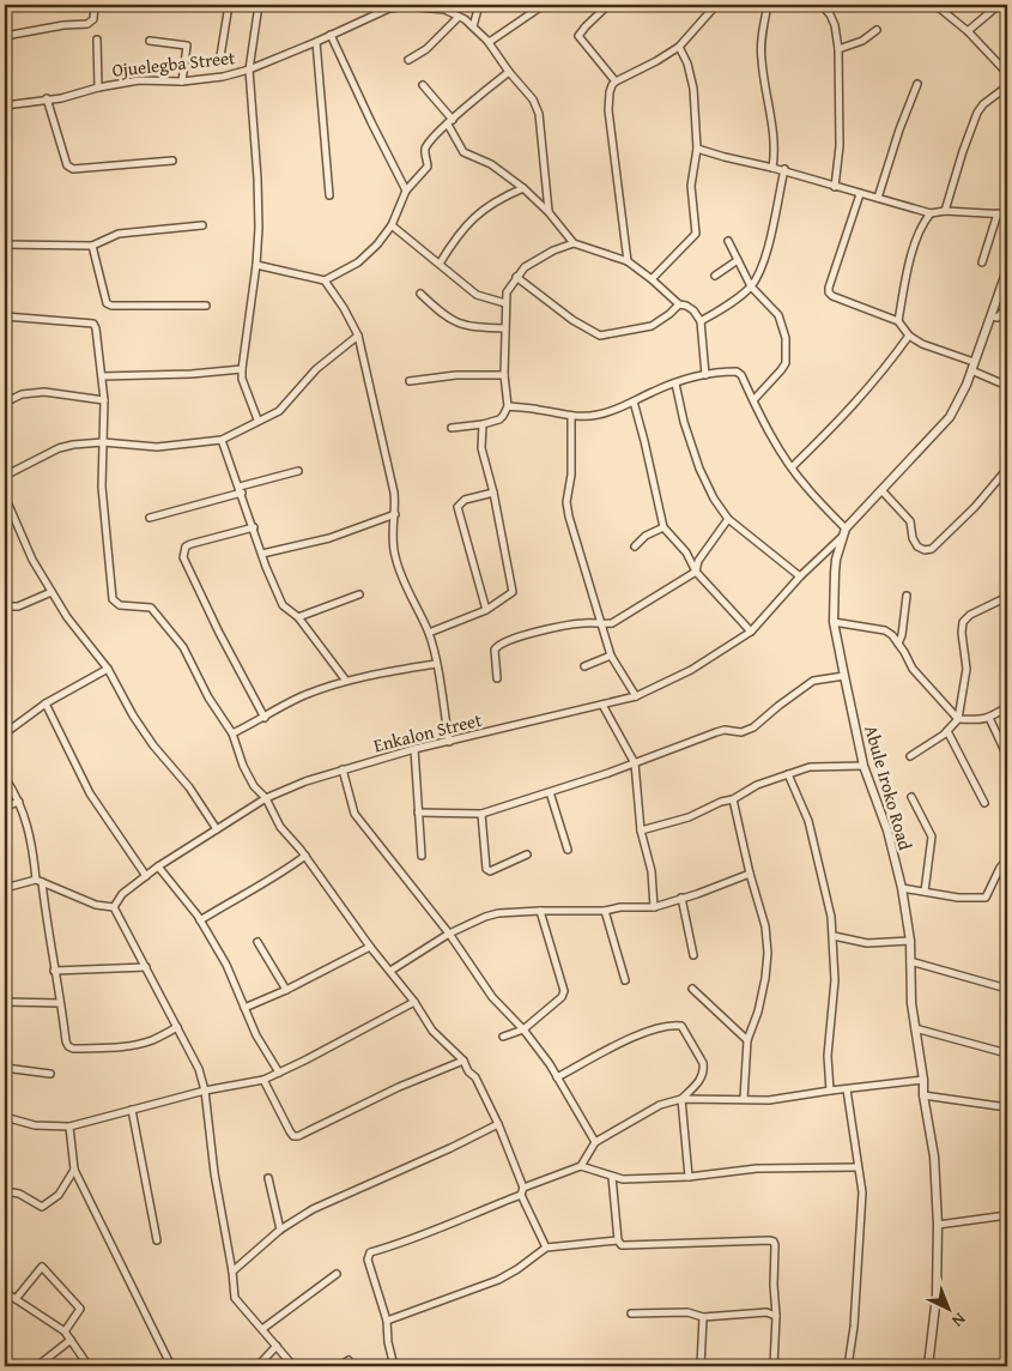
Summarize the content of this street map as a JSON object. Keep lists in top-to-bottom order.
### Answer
{
  "streets": {
    "street": ["Ojuelegba Street", "Enkalon Street", "Abule Iroko Road"]
  },
  "crossings": [
    ["Enkalon Street", "Abule Iroko Road"]
  ],
  "north": "bottom right"
}
